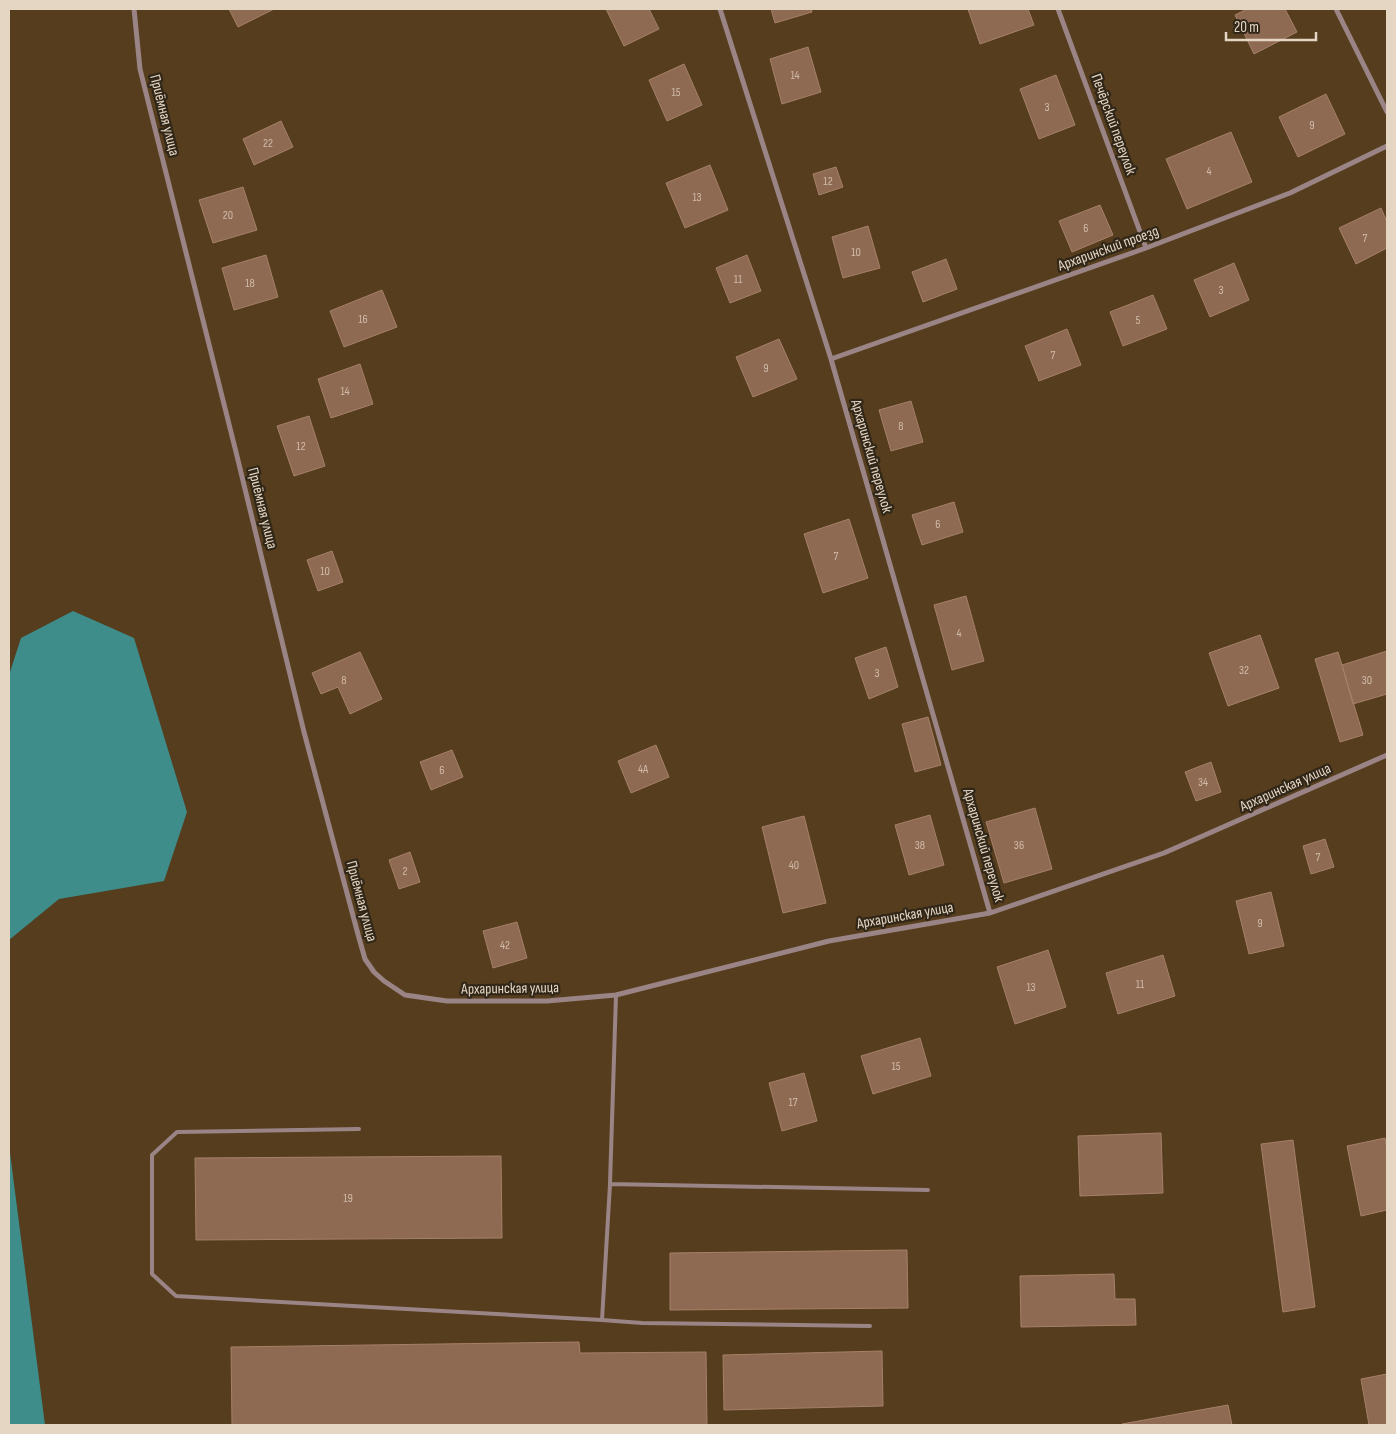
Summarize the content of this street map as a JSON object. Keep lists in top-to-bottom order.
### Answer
{
  "streets": {
    "street": [
      "Приёмная улица",
      "Печёрский переулок",
      "Архаринский проезд",
      "Архаринский переулок",
      "Архаринская улица"
    ]
  },
  "crossings": [
    ["Приёмная улица", "Архаринская улица"],
    ["Печёрский переулок", "Архаринский проезд"],
    ["Архаринский проезд", "Архаринский переулок"],
    ["Архаринский переулок", "Архаринская улица"]
  ],
  "house_numbers": [
    "14",
    "15",
    "3",
    "9",
    "22",
    "4",
    "12",
    "13",
    "20",
    "6",
    "7",
    "10",
    "11",
    "18",
    "3",
    "16",
    "5",
    "7",
    "9",
    "14",
    "8",
    "12",
    "6",
    "7",
    "10",
    "4",
    "32",
    "3",
    "8",
    "30",
    "4А",
    "6",
    "34",
    "38",
    "36",
    "7",
    "40",
    "2",
    "9",
    "42",
    "11",
    "13",
    "15",
    "17",
    "19"
  ],
  "scale_bar": "20 m"
}
